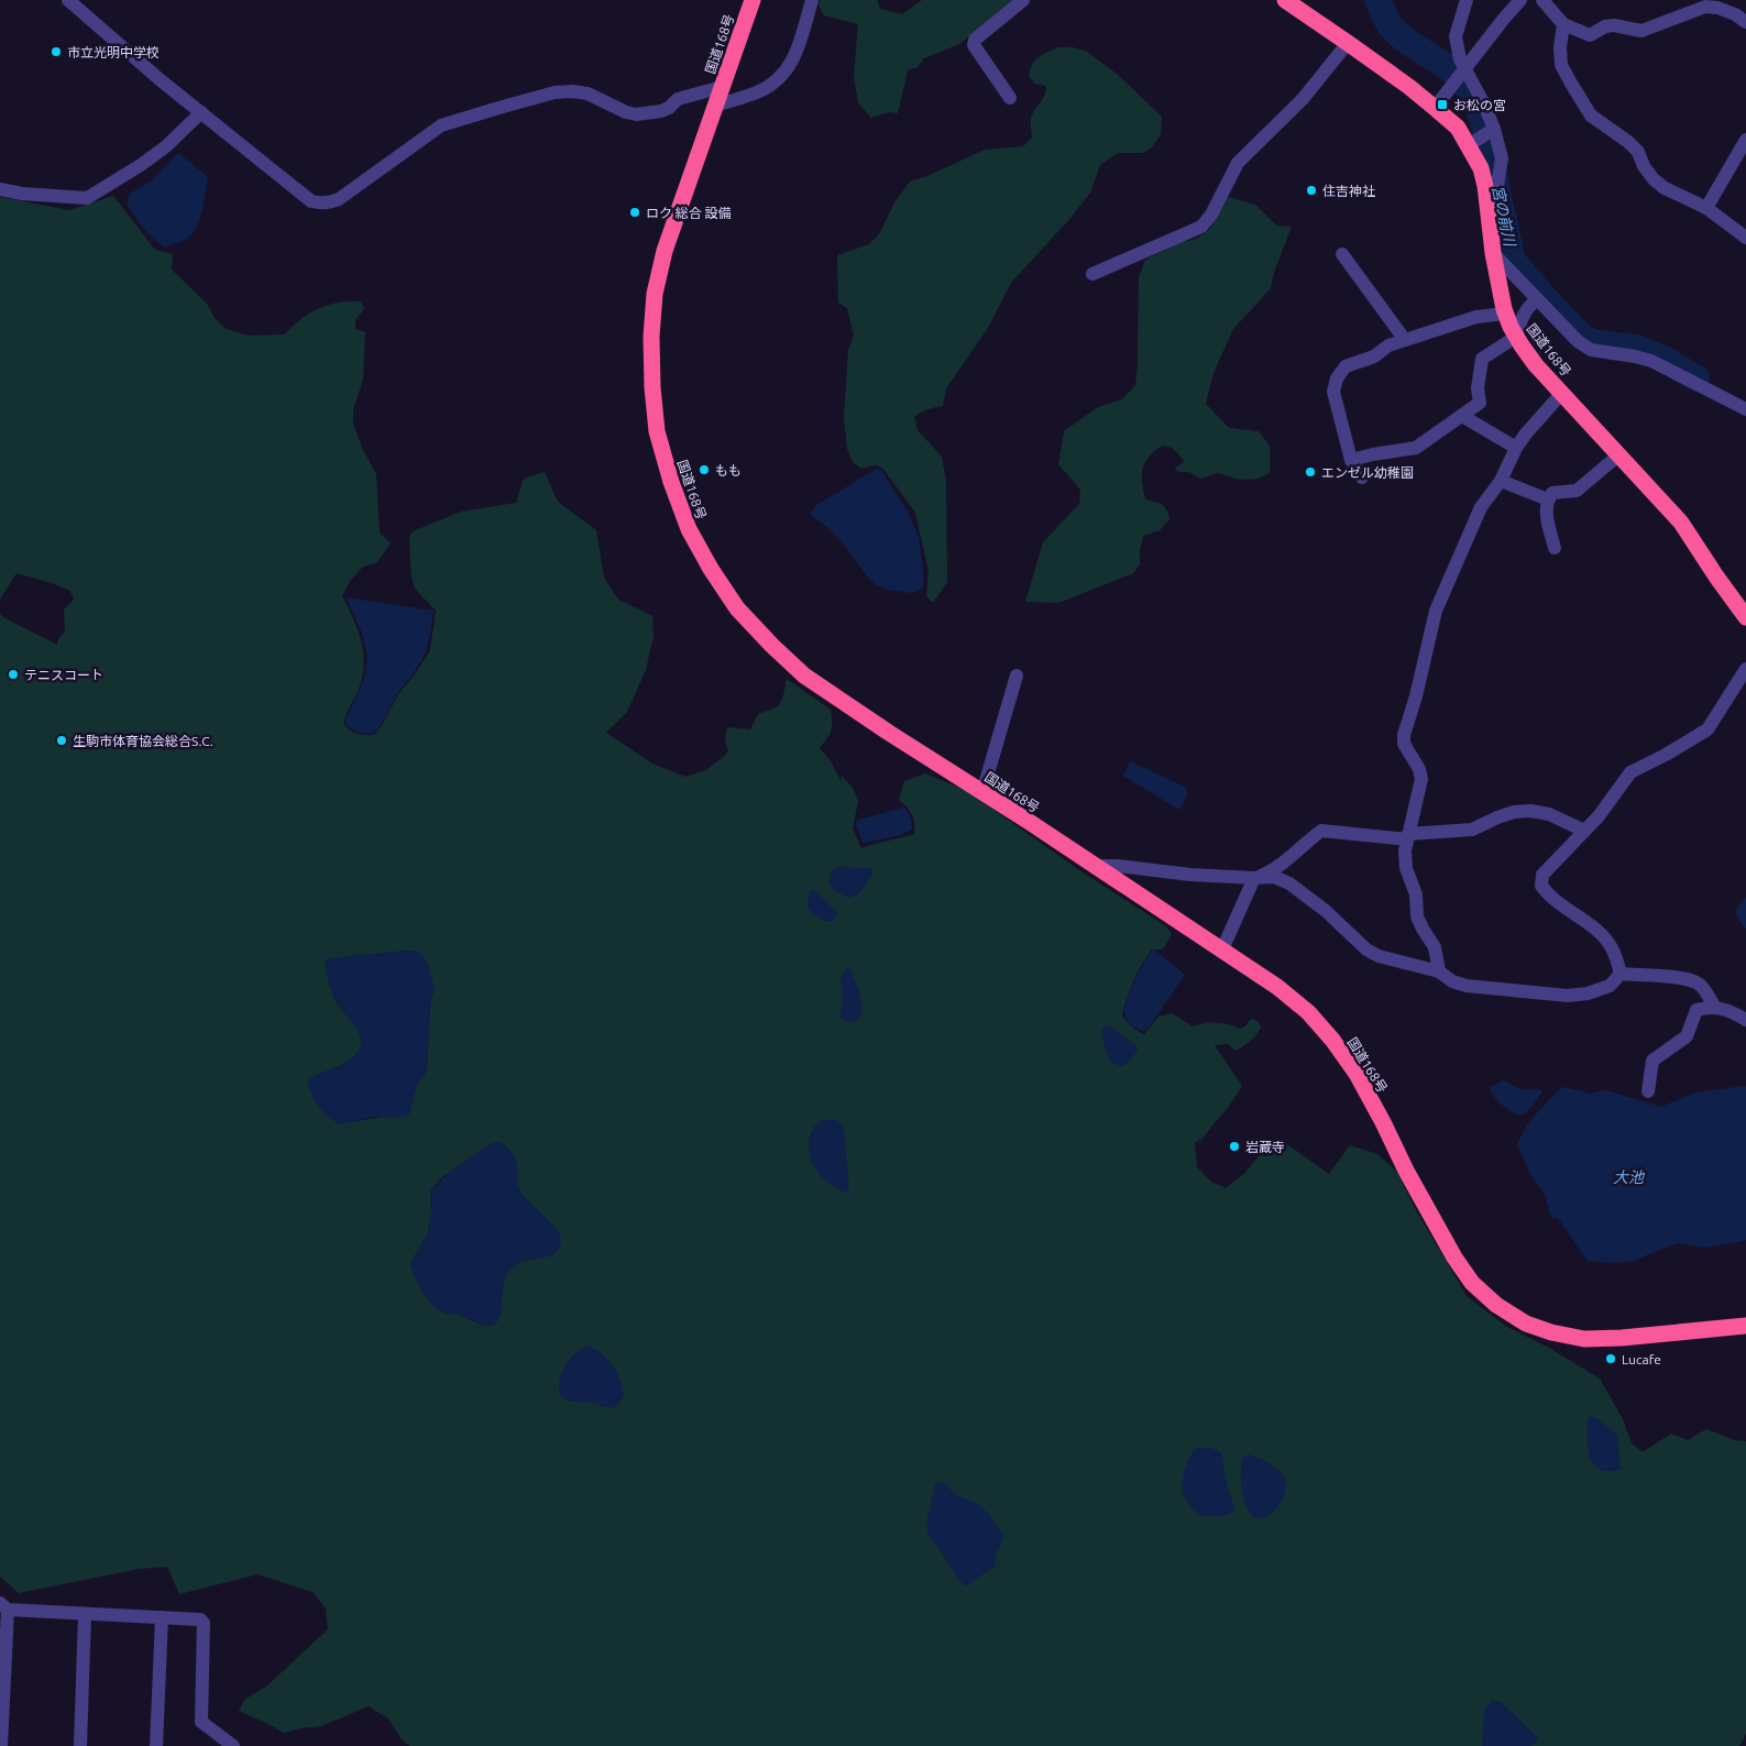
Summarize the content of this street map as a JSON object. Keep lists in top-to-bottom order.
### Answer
{
  "streets": {
    "highway": ["国道168号"]
  },
  "water": ["宮の前川", "大池"],
  "places": {
    "other": [
      "市立光明中学校",
      "住吉神社",
      "ロク 総合 設備",
      "もも",
      "エンゼル幼稚園",
      "テニスコート",
      "生駒市体育協会総合S.C.",
      "岩蔵寺",
      "Lucafe"
    ],
    "transit": ["お松の宮"]
  }
}
